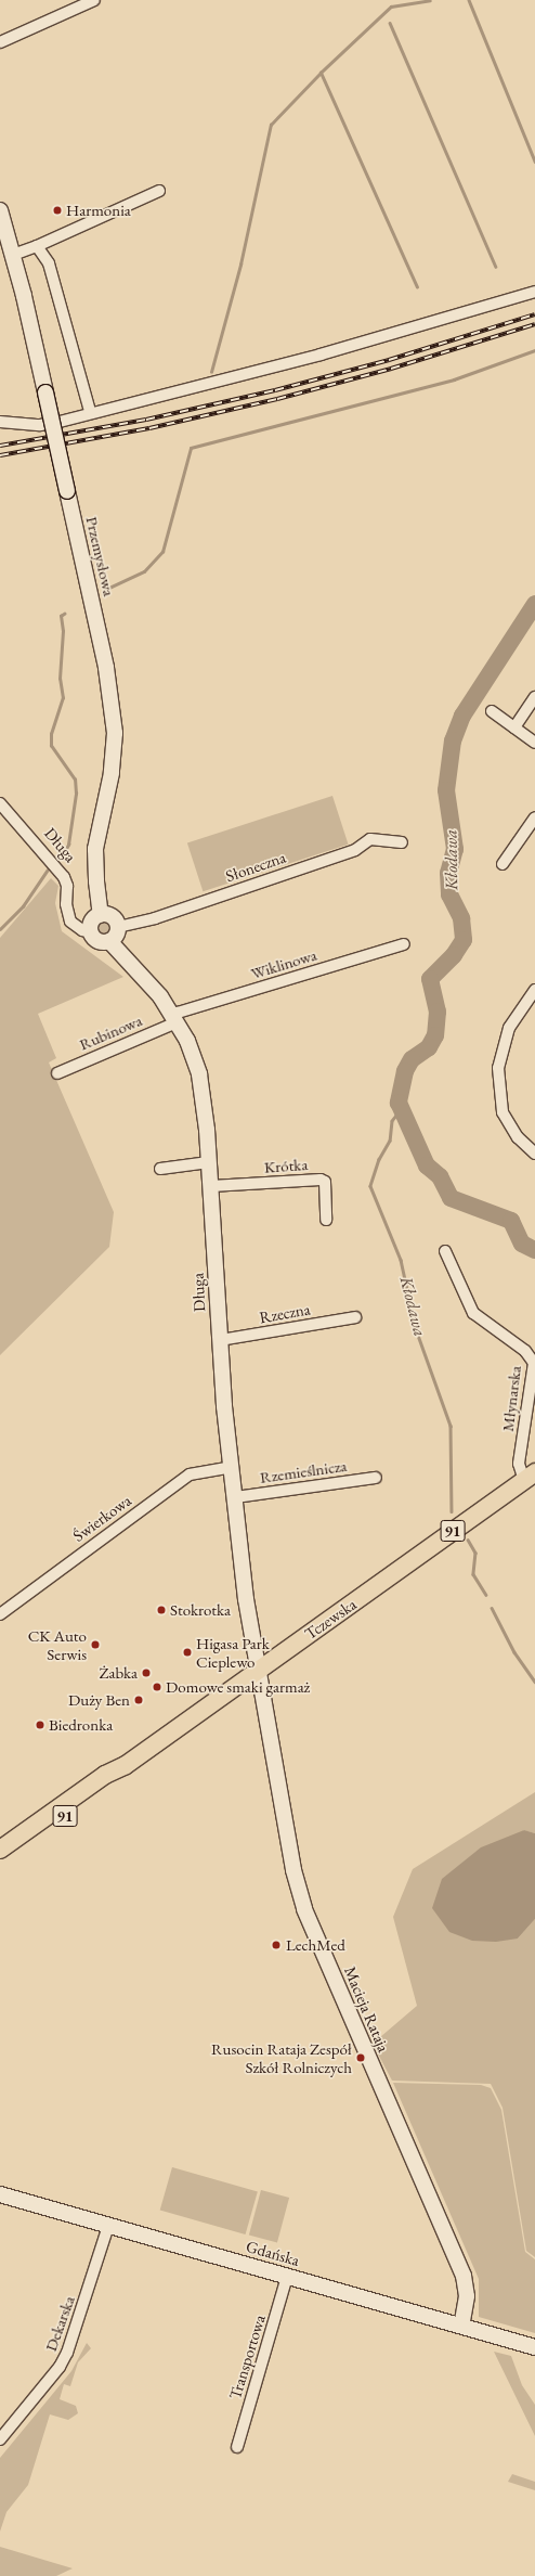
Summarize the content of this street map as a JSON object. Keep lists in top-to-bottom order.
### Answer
{
  "streets": {
    "main road": ["91", "Tczewska"],
    "street": [
      "Przemysłowa",
      "Długa",
      "Słoneczna",
      "Wiklinowa",
      "Rubinowa",
      "Krótka",
      "Rzeczna",
      "Młynarska",
      "Rzemieślnicza",
      "Świerkowa",
      "Macieja Rataja",
      "Gdańska",
      "Dekarska",
      "Transportowa"
    ]
  },
  "crossings": [
    ["Przemysłowa", "Długa"],
    ["Przemysłowa", "Słoneczna"],
    ["Długa", "Słoneczna"],
    ["Długa", "Wiklinowa"],
    ["Długa", "Rubinowa"],
    ["Długa", "Krótka"],
    ["Długa", "Rzeczna"],
    ["Długa", "Rzemieślnicza"],
    ["Długa", "Świerkowa"],
    ["Długa", "Tczewska"],
    ["Długa", "Macieja Rataja"],
    ["Wiklinowa", "Rubinowa"],
    ["Młynarska", "Tczewska"],
    ["Tczewska", "Macieja Rataja"],
    ["Macieja Rataja", "Gdańska"],
    ["Gdańska", "Dekarska"],
    ["Gdańska", "Transportowa"]
  ],
  "water": ["Kłodawa"],
  "places": [
    "Harmonia",
    "Stokrotka",
    "CK Auto Serwis",
    "Higasa Park Cieplewo",
    "Żabka",
    "Domowe smaki garmaż",
    "Duży Ben",
    "Biedronka",
    "LechMed",
    "Rusocin Rataja Zespół Szkół Rolniczych"
  ]
}
